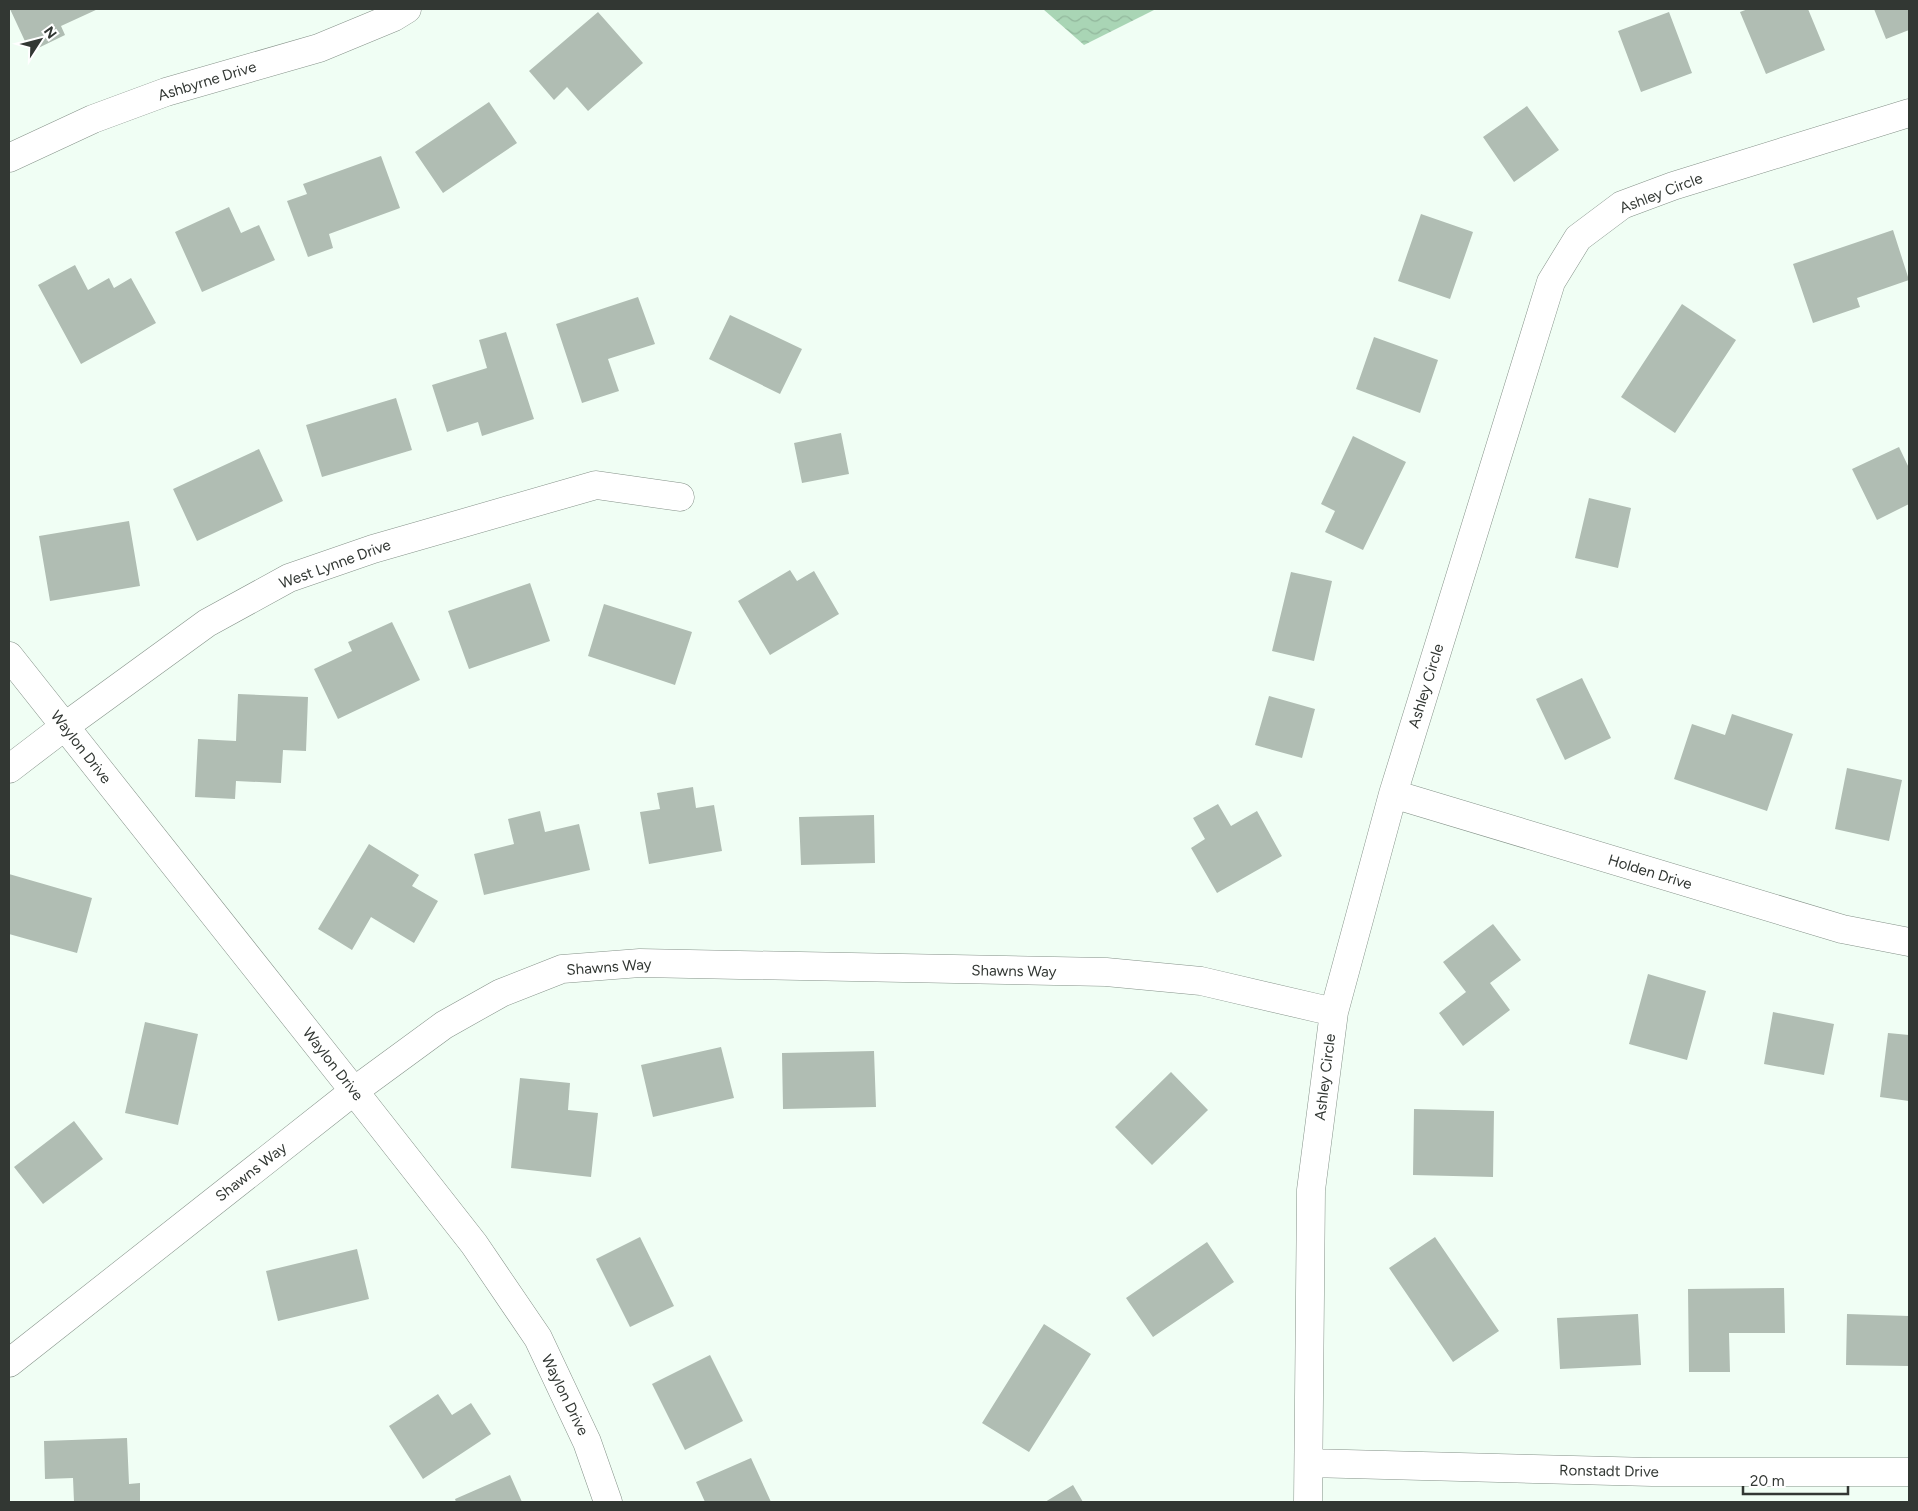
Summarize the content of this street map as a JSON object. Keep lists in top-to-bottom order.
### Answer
{
  "streets": {
    "street": [
      "Ashbyrne Drive",
      "Ashley Circle",
      "West Lynne Drive",
      "Waylon Drive",
      "Holden Drive",
      "Shawns Way",
      "Ronstadt Drive"
    ]
  },
  "crossings": [
    ["Ashley Circle", "Holden Drive"],
    ["Ashley Circle", "Shawns Way"],
    ["Ashley Circle", "Ronstadt Drive"],
    ["West Lynne Drive", "Waylon Drive"],
    ["Waylon Drive", "Shawns Way"]
  ],
  "scale_bar": "20 m",
  "north": "top right"
}
